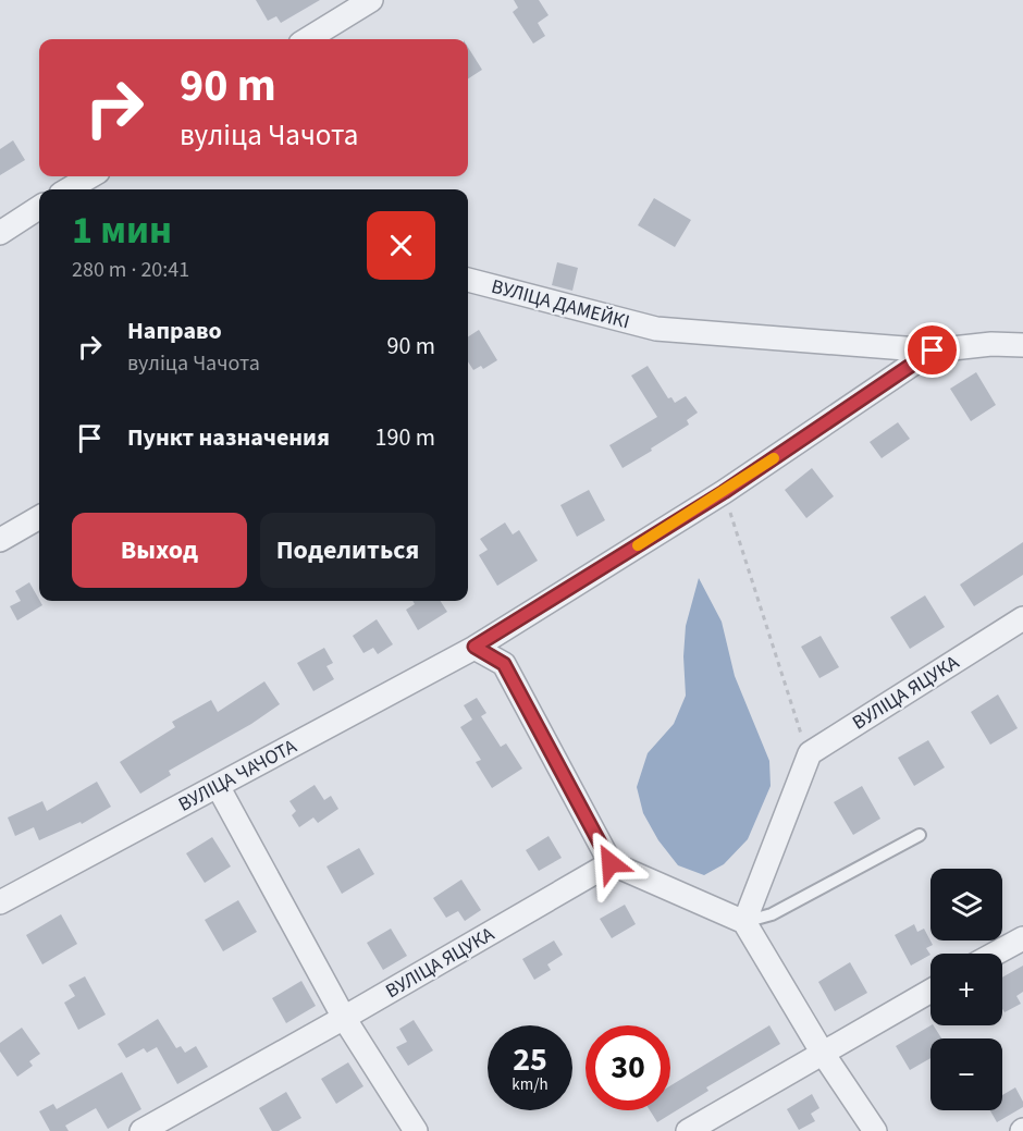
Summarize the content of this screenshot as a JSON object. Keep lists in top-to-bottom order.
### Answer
{
  "streets": {
    "street": ["ВУЛІЦА ДАМЕЙКІ", "ВУЛІЦА ЯЦУКА", "ВУЛІЦА ЧАЧОТА"]
  },
  "crossings": [
    ["ВУЛІЦА ДАМЕЙКІ", "ВУЛІЦА ЧАЧОТА"]
  ],
  "page": {
    "turn": ["90 m", "вуліца Чачота"],
    "heading": ["1 мин", "280 m · 20:41"],
    "list": [
      {
        "name": "Направо",
        "note": "вуліца Чачота",
        "value": "90 m"
      },
      {
        "name": "Пункт назначения",
        "value": "190 m"
      }
    ],
    "buttons": ["Выход", "Поделиться"],
    "map_buttons": ["+", "−"],
    "speed": "25 km/h",
    "limit": "30"
  }
}
